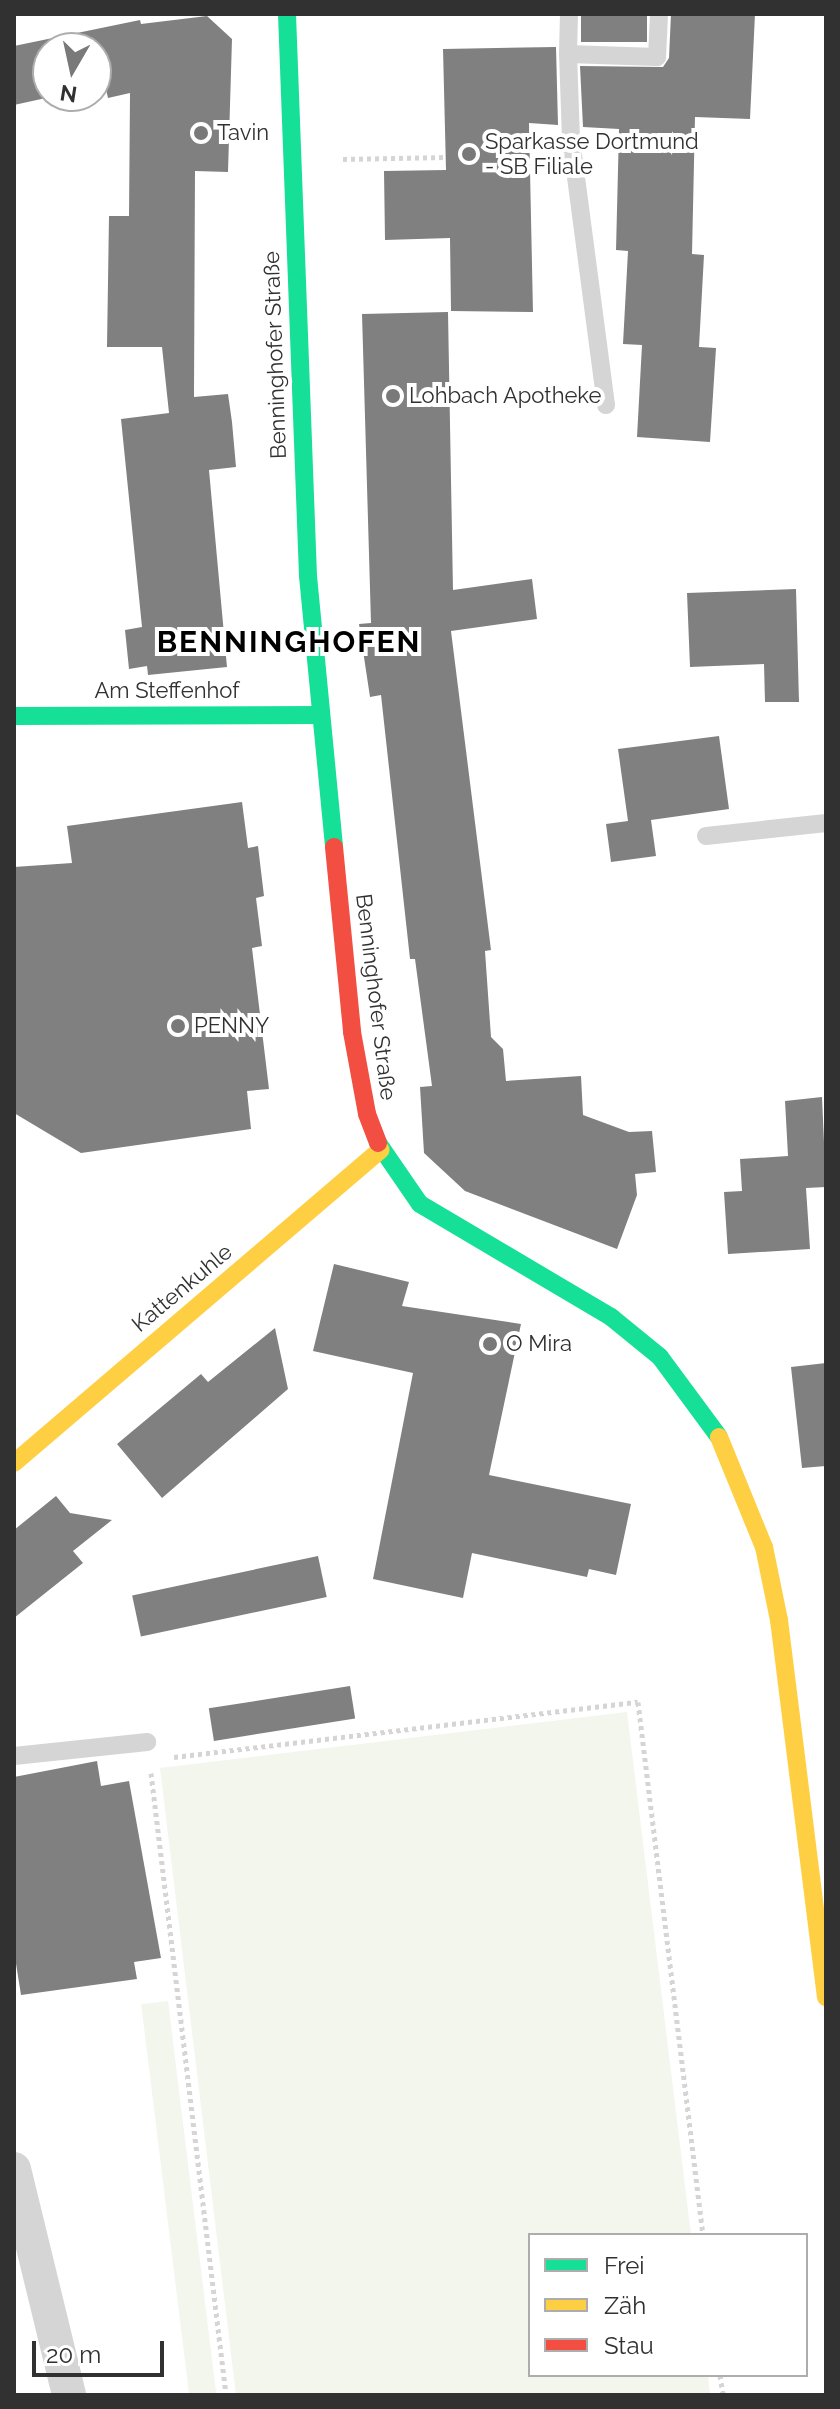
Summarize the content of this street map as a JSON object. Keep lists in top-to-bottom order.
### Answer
{
  "streets": {
    "main road": ["Benninghofer Straße", "Am Steffenhof", "Kattenkuhle"]
  },
  "crossings": [
    ["Benninghofer Straße", "Am Steffenhof"],
    ["Benninghofer Straße", "Kattenkuhle"]
  ],
  "districts": ["BENNINGHOFEN"],
  "places": [
    "Tavin",
    "Sparkasse Dortmund - SB Filiale",
    "Lohbach Apotheke",
    "PENNY",
    "O Mira"
  ],
  "legend": ["Frei", "Zäh", "Stau"],
  "scale_bar": "20 m",
  "north": "bottom"
}
